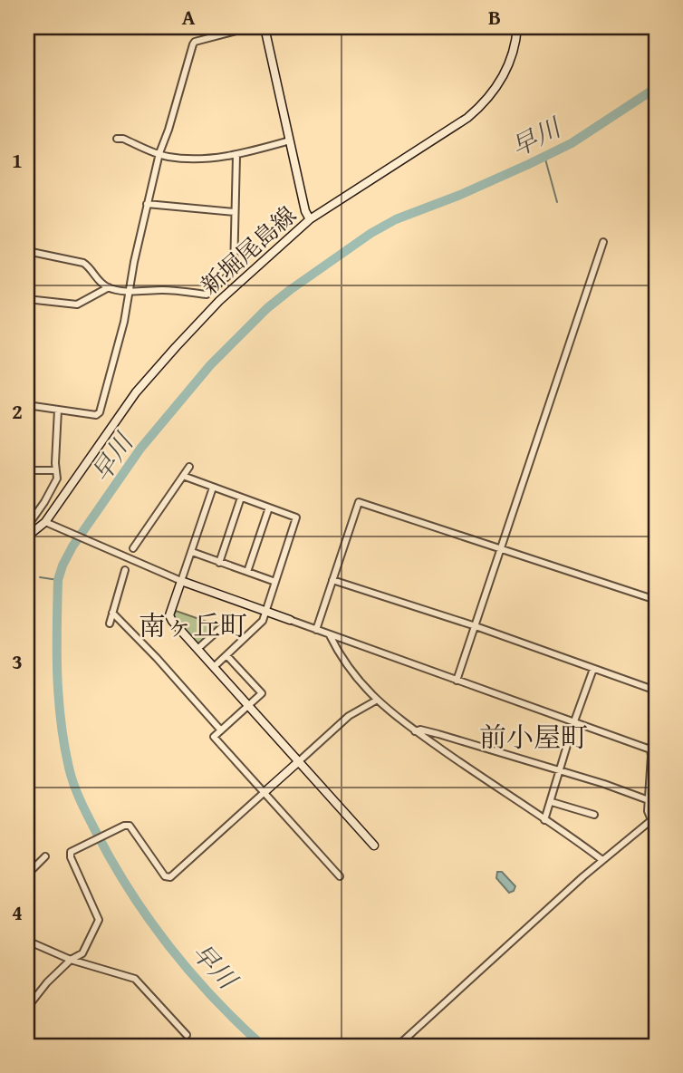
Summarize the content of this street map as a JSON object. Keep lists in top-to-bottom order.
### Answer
{
  "streets": {
    "main road": ["新堀尾島線"]
  },
  "districts": ["南ヶ丘町", "前小屋町"],
  "water": ["早川"],
  "grid": {
    "columns": ["A", "B"],
    "rows": [
      "1",
      "2",
      "3",
      "4"
    ]
  }
}
